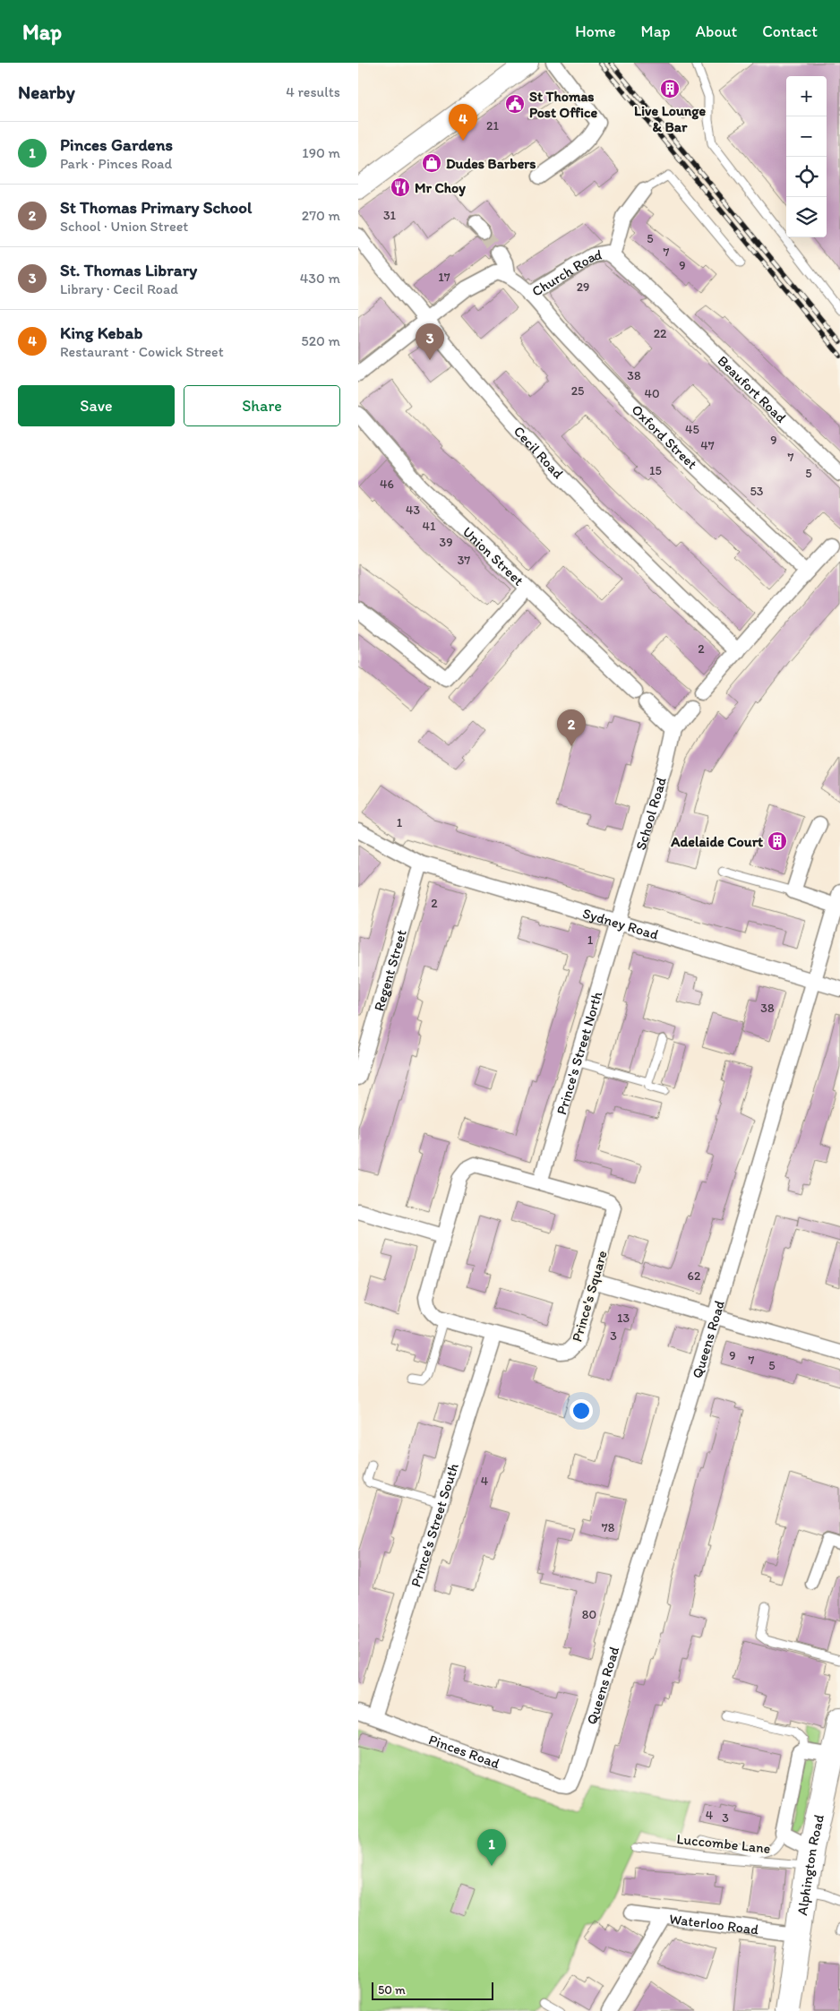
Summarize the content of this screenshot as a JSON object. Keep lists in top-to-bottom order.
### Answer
{
  "streets": {
    "highway": ["Alphington Road"],
    "street": [
      "Church Road",
      "Beaufort Road",
      "Oxford Street",
      "Cecil Road",
      "Union Street",
      "School Road",
      "Sydney Road",
      "Regent Street",
      "Prince's Street North",
      "Prince's Square",
      "Queens Road",
      "Prince's Street South",
      "Pinces Road",
      "Waterloo Road"
    ],
    "lane": ["Luccombe Lane"]
  },
  "crossings": [
    ["Church Road", "Beaufort Road"],
    ["Church Road", "Oxford Street"],
    ["School Road", "Sydney Road"],
    ["School Road", "Prince's Street North"],
    ["Sydney Road", "Regent Street"],
    ["Sydney Road", "Prince's Street North"],
    ["Sydney Road", "Queens Road"],
    ["Prince's Street North", "Prince's Square"],
    ["Prince's Square", "Prince's Street South"],
    ["Queens Road", "Pinces Road"],
    ["Prince's Street South", "Pinces Road"],
    ["Luccombe Lane", "Alphington Road"],
    ["Alphington Road", "Waterloo Road"]
  ],
  "places": {
    "building": ["Live Lounge & Bar", "Adelaide Court"],
    "public building": ["St Thomas Post Office"],
    "shop": ["Dudes Barbers"],
    "restaurant": ["Mr Choy"]
  },
  "house_numbers": [
    "21",
    "31",
    "5",
    "7",
    "9",
    "17",
    "29",
    "22",
    "38",
    "25",
    "40",
    "45",
    "9",
    "47",
    "7",
    "15",
    "5",
    "46",
    "53",
    "43",
    "41",
    "39",
    "37",
    "2",
    "1",
    "2",
    "1",
    "38",
    "62",
    "13",
    "3",
    "9",
    "7",
    "5",
    "4",
    "78",
    "80",
    "4",
    "3"
  ],
  "scale_bar": "50 m",
  "page": {
    "header": "Map",
    "nav": [
      "Home",
      "Map",
      "About",
      "Contact"
    ],
    "heading": ["Nearby", "4 results"],
    "map_buttons": ["+", "−"],
    "pins": [
      "4",
      "3",
      "2",
      "1"
    ],
    "list": [
      {
        "mark": "1",
        "name": "Pinces Gardens",
        "note": "Park · Pinces Road",
        "value": "190 m"
      },
      {
        "mark": "2",
        "name": "St Thomas Primary School",
        "note": "School · Union Street",
        "value": "270 m"
      },
      {
        "mark": "3",
        "name": "St. Thomas Library",
        "note": "Library · Cecil Road",
        "value": "430 m"
      },
      {
        "mark": "4",
        "name": "King Kebab",
        "note": "Restaurant · Cowick Street",
        "value": "520 m"
      }
    ],
    "buttons": ["Save", "Share"],
    "scale": "50 m"
  }
}
